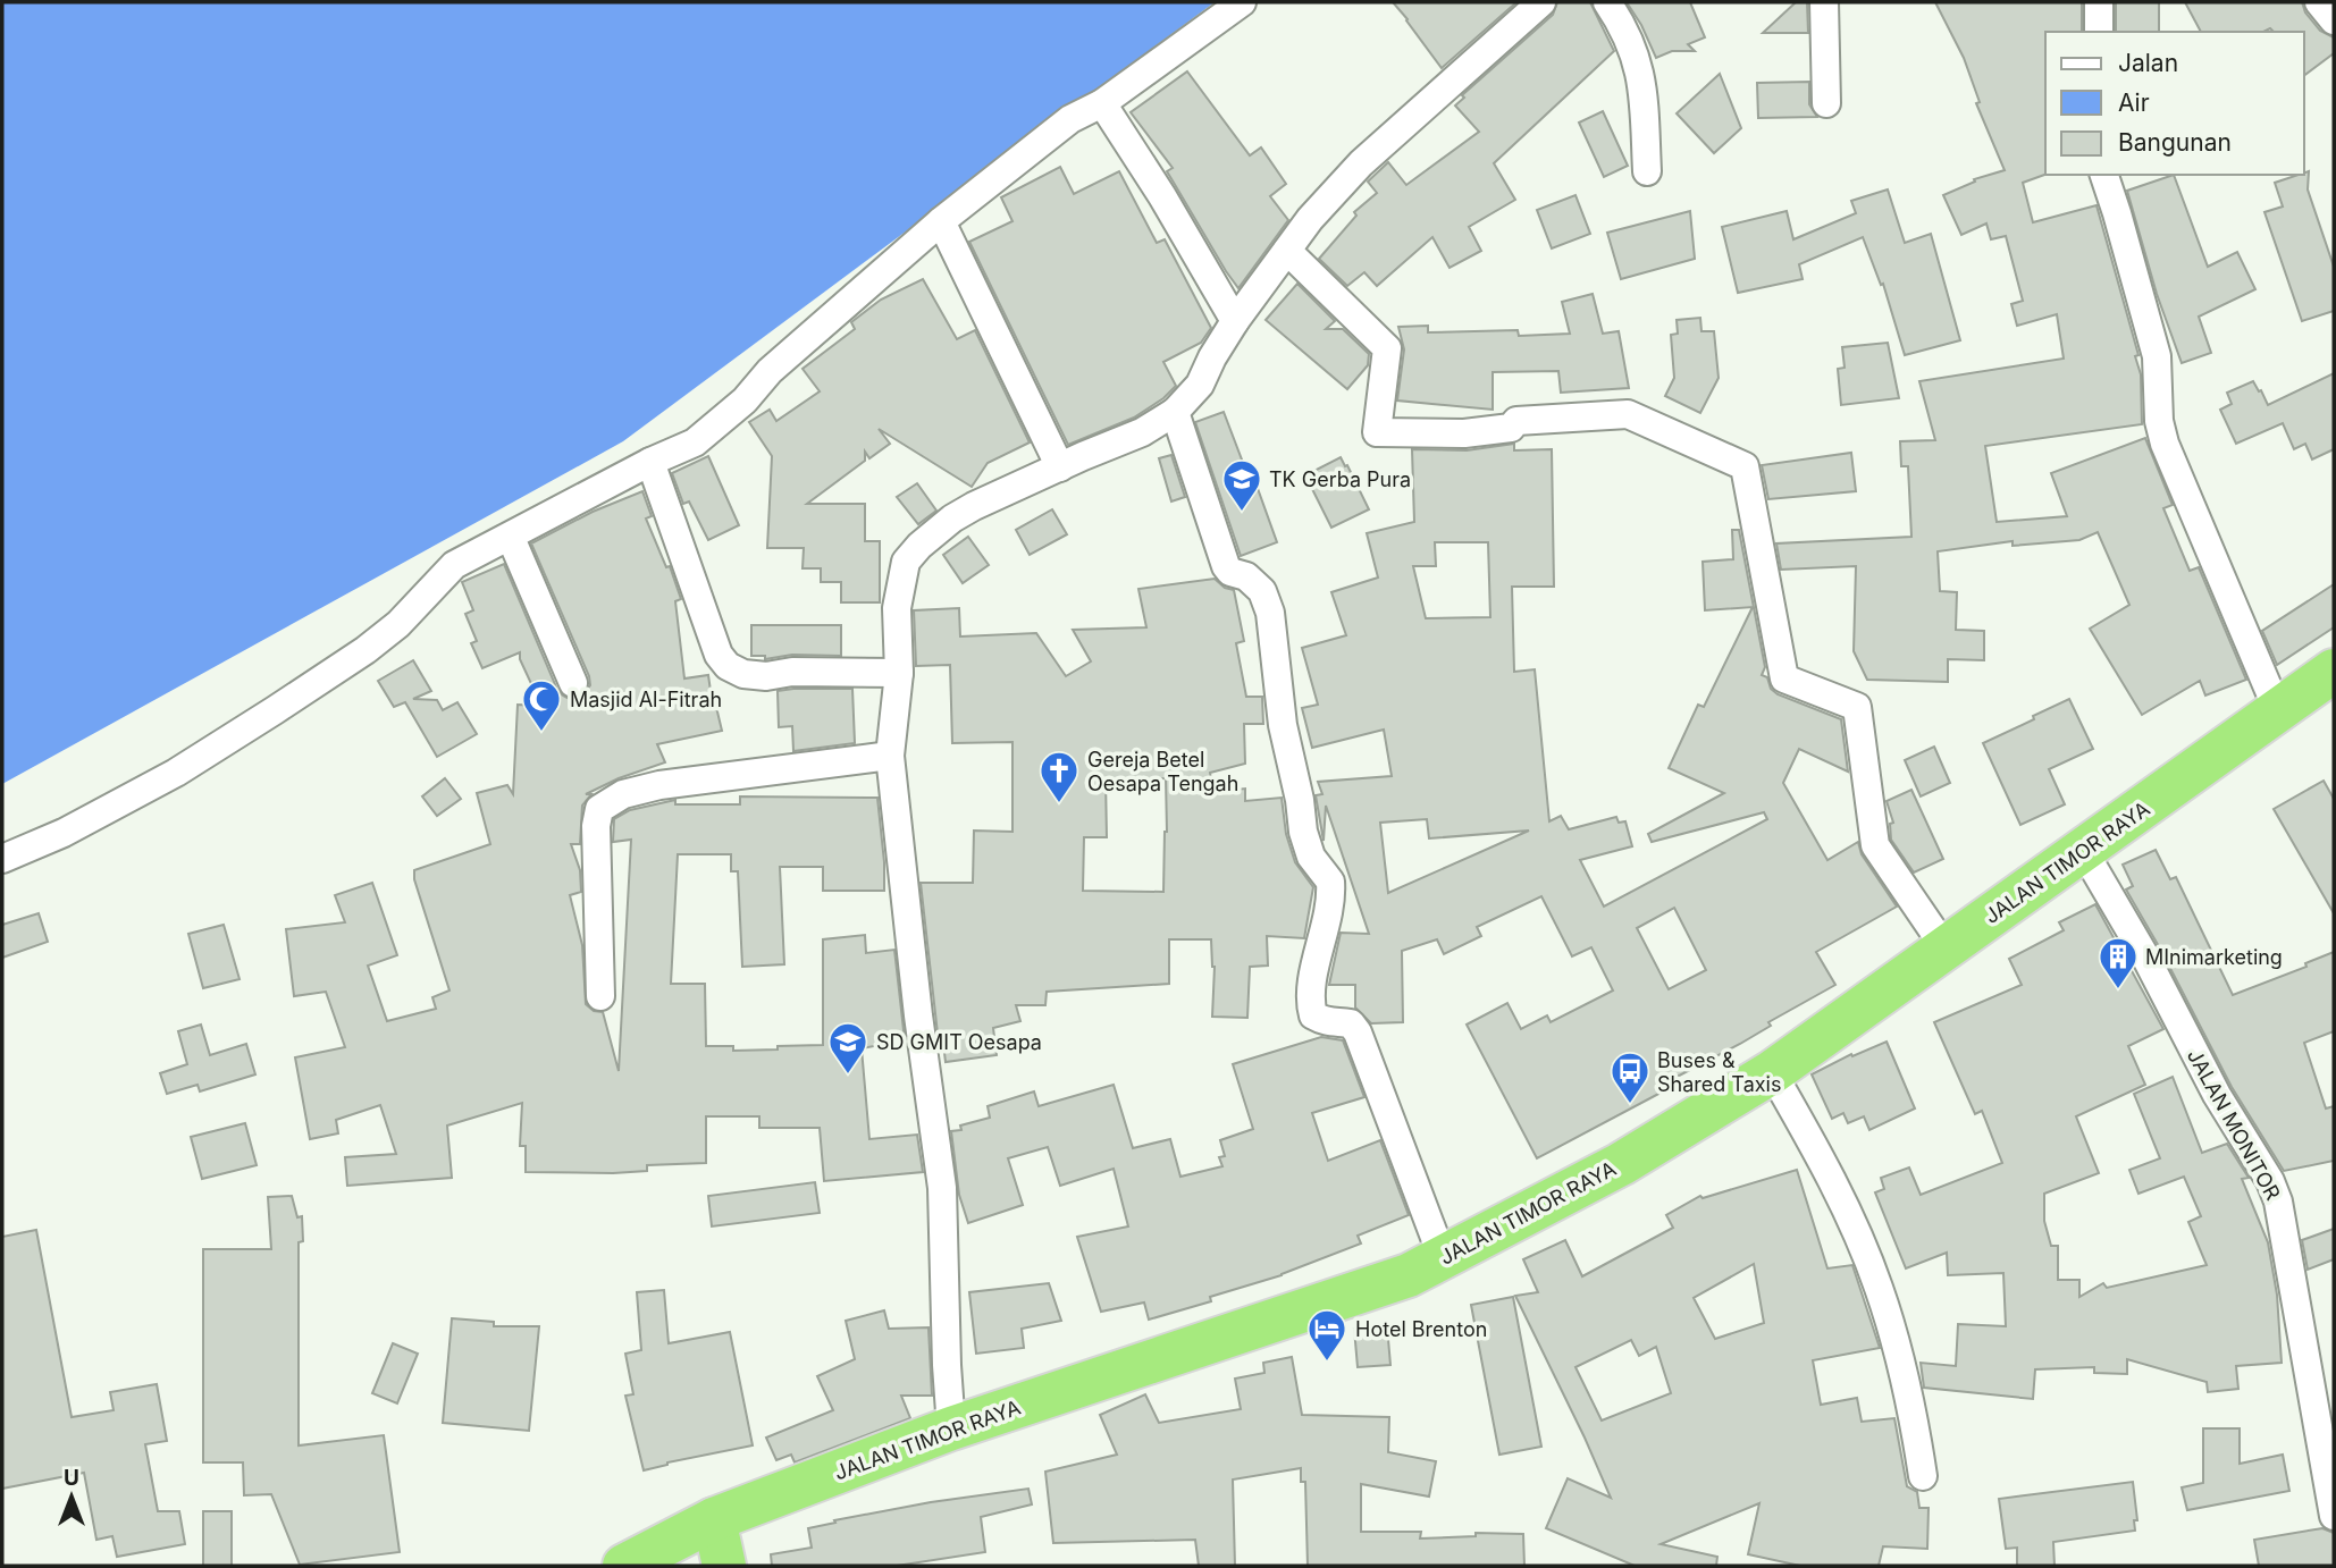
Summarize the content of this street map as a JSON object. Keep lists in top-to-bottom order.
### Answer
{
  "streets": {
    "highway": ["JALAN TIMOR RAYA"],
    "street": ["JALAN MONITOR"]
  },
  "crossings": [
    ["JALAN TIMOR RAYA", "JALAN MONITOR"]
  ],
  "places": {
    "school or university": ["TK Gerba Pura", "SD GMIT Oesapa"],
    "mosque": ["Masjid Al-Fitrah"],
    "church": ["Gereja Betel Oesapa Tengah"],
    "building": ["MInimarketing"],
    "bus stop": ["Buses & Shared Taxis"],
    "hotel": ["Hotel Brenton"]
  },
  "legend": ["Jalan", "Air", "Bangunan"],
  "north": "top"
}
